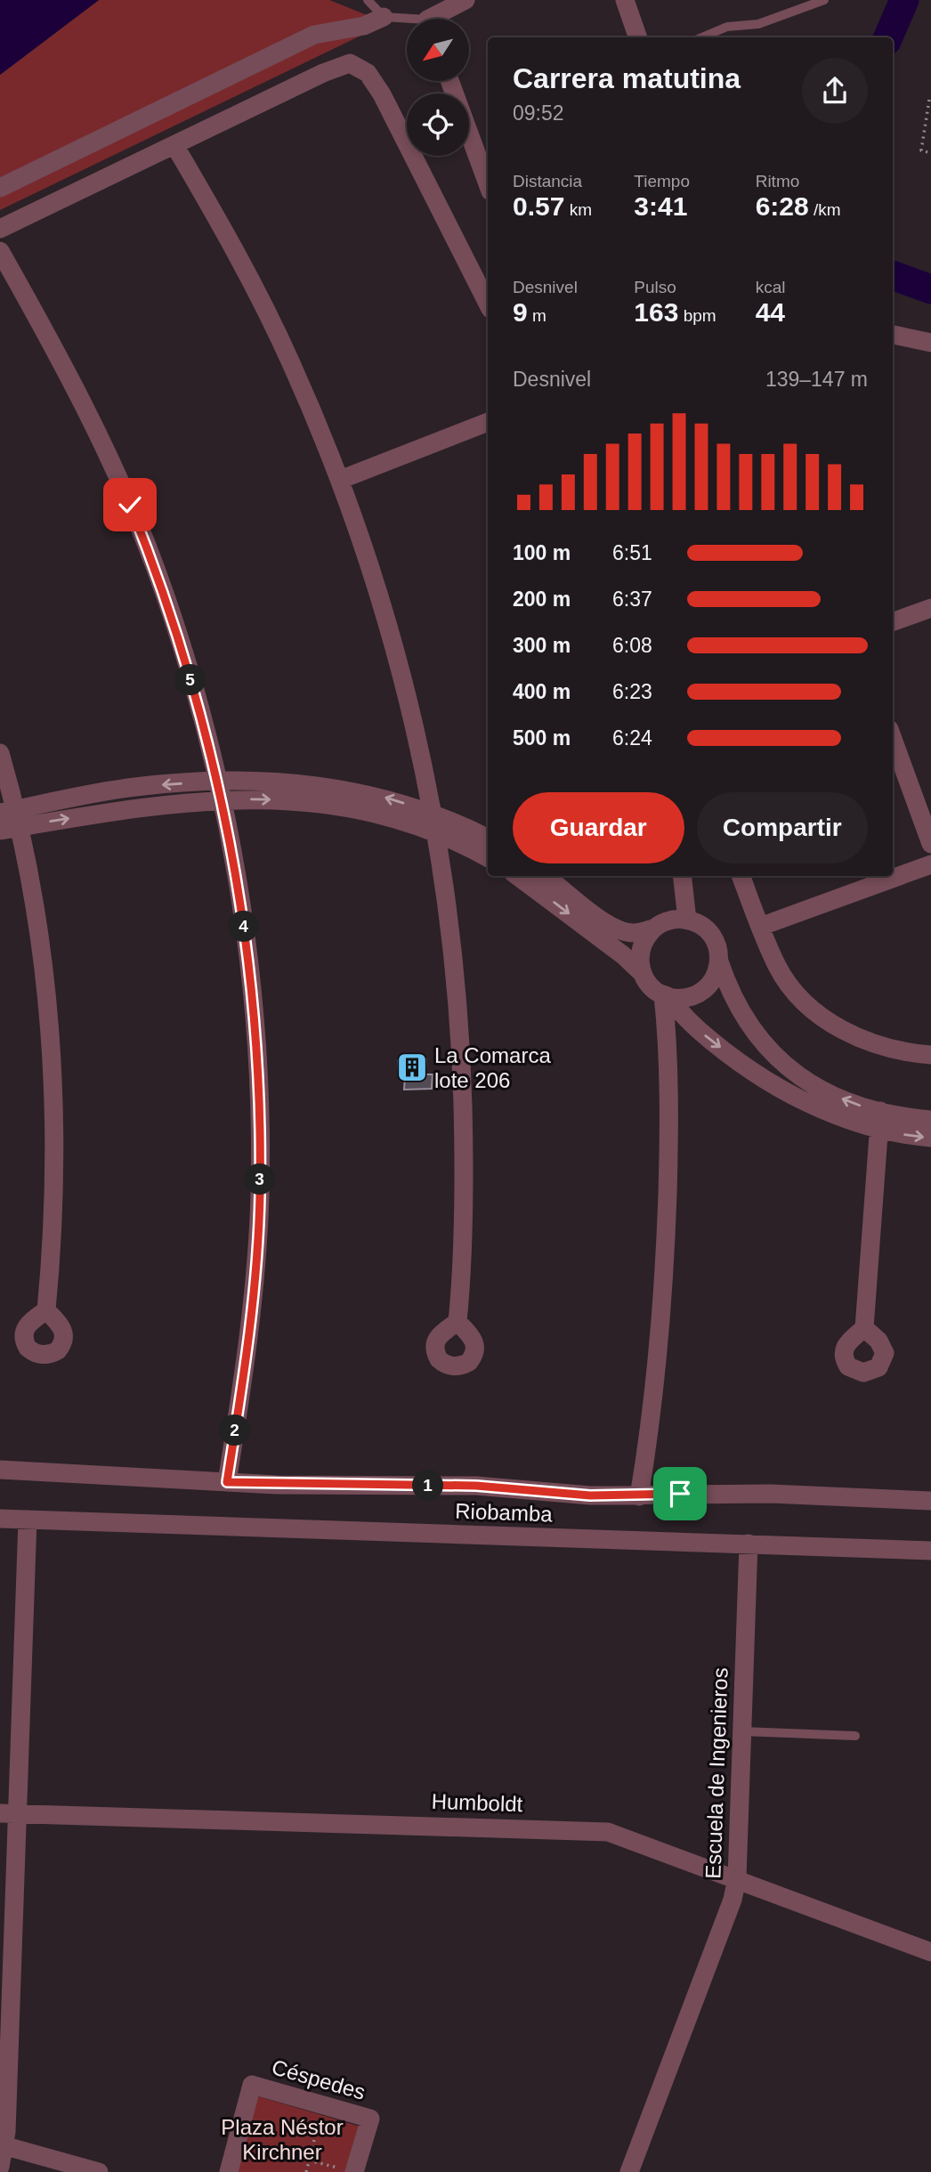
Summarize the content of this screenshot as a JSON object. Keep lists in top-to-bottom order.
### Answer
{
  "streets": {
    "street": [
      "Riobamba",
      "Escuela de Ingenieros",
      "Humboldt",
      "Céspedes"
    ]
  },
  "crossings": [
    ["Riobamba", "Escuela de Ingenieros"],
    ["Escuela de Ingenieros", "Humboldt"]
  ],
  "parks": ["Plaza Néstor Kirchner"],
  "places": {
    "building": ["La Comarca lote 206"]
  },
  "north": "bottom left",
  "page": {
    "heading": ["Carrera matutina", "09:52"],
    "stats": [
      ["Distancia", "0.57 km"],
      ["Tiempo", "3:41"],
      ["Ritmo", "6:28 /km"],
      ["Desnivel", "9 m"],
      ["Pulso", "163 bpm"],
      ["kcal", "44"]
    ],
    "chart": ["Desnivel", "139–147 m"],
    "list": [
      {
        "name": "100 m",
        "note": "6:51"
      },
      {
        "name": "200 m",
        "note": "6:37"
      },
      {
        "name": "300 m",
        "note": "6:08"
      },
      {
        "name": "400 m",
        "note": "6:23"
      },
      {
        "name": "500 m",
        "note": "6:24"
      }
    ],
    "pins": [
      "5",
      "4",
      "3",
      "2",
      "1"
    ],
    "buttons": ["Guardar", "Compartir"]
  }
}
